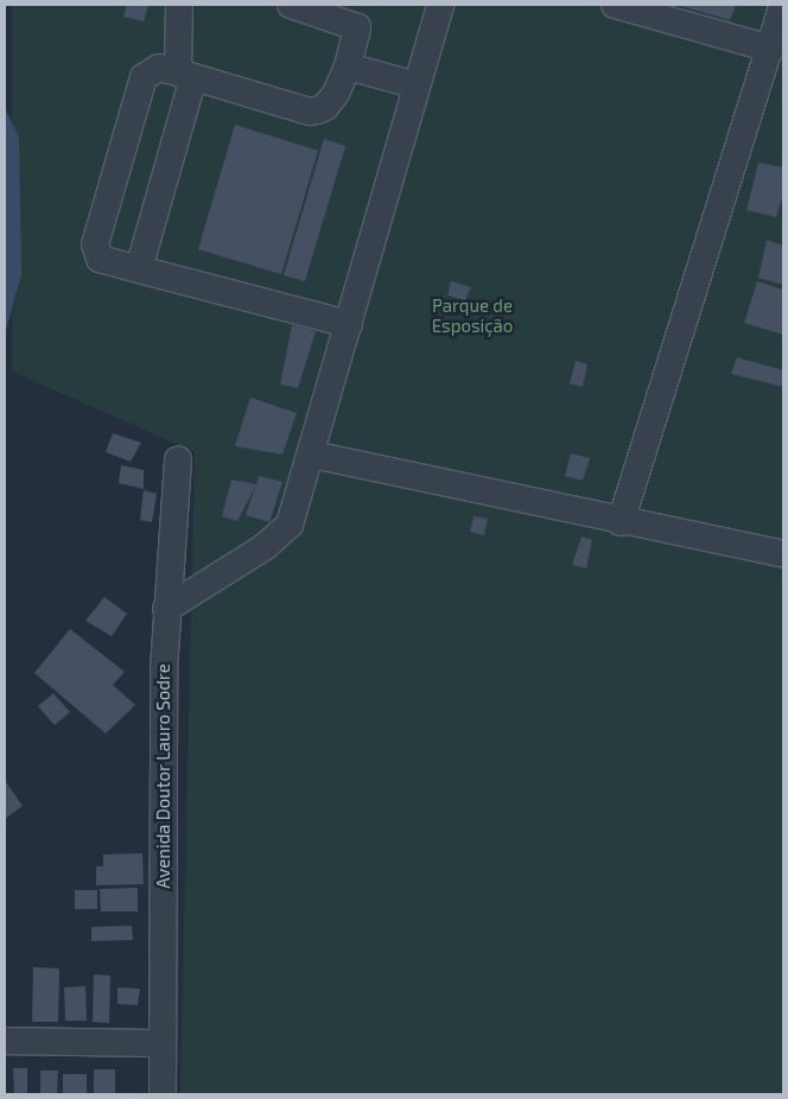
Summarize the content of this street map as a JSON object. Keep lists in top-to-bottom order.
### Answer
{
  "streets": {
    "street": ["Avenida Doutor Lauro Sodre"]
  },
  "parks": ["Parque de Esposição"]
}
